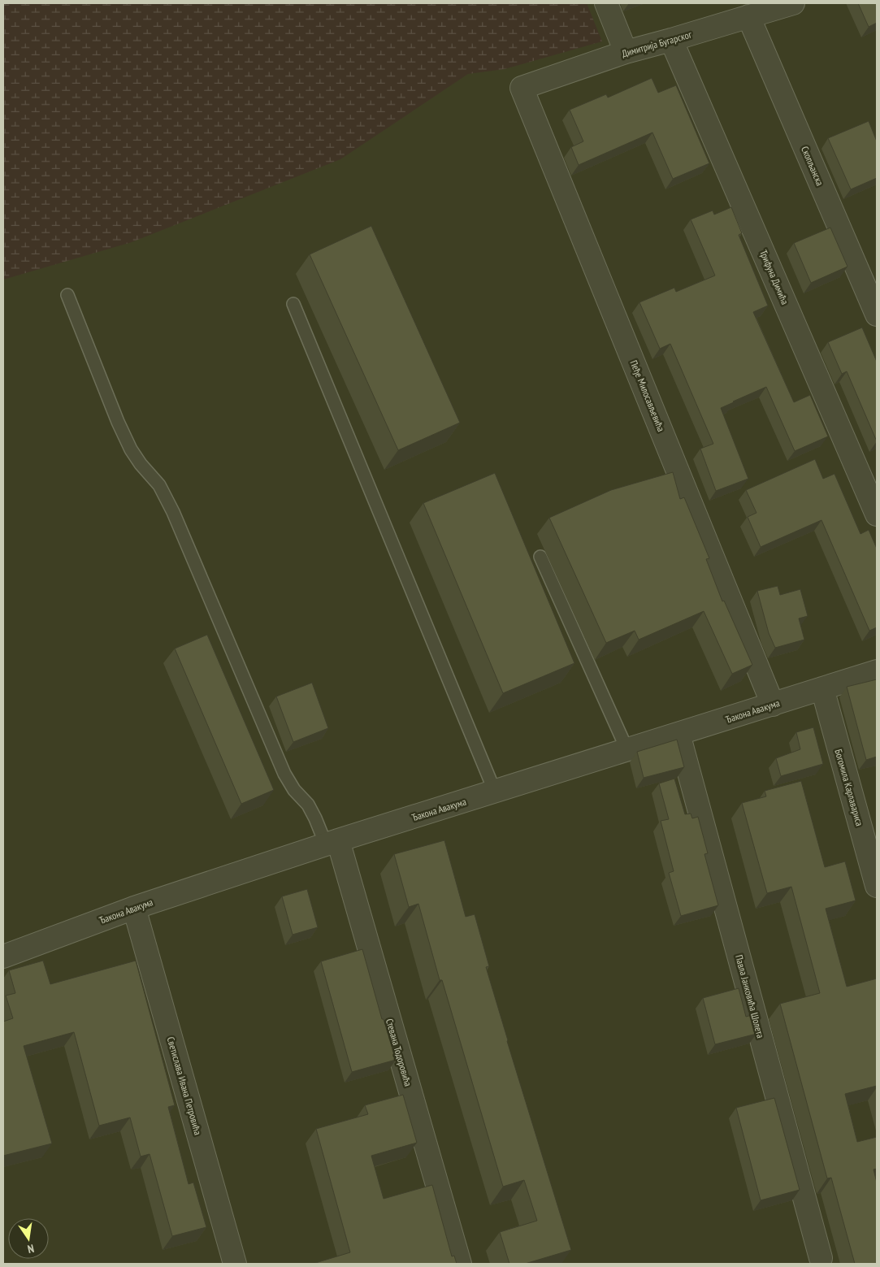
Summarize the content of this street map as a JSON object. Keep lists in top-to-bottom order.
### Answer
{
  "streets": {
    "street": [
      "Димитрија Бугарског",
      "Скопљанска",
      "Трифуна Димића",
      "Пеђе Милосављевића",
      "Ђакона Авакума",
      "Богомила Карлавариса",
      "Павла Јанковића Шолета",
      "Стевана Тодоровића",
      "Светислава Ивана Петровића"
    ]
  },
  "crossings": [
    ["Димитрија Бугарског", "Скопљанска"],
    ["Димитрија Бугарског", "Трифуна Димића"],
    ["Димитрија Бугарског", "Пеђе Милосављевића"],
    ["Пеђе Милосављевића", "Ђакона Авакума"],
    ["Ђакона Авакума", "Богомила Карлавариса"],
    ["Ђакона Авакума", "Павла Јанковића Шолета"],
    ["Ђакона Авакума", "Стевана Тодоровића"],
    ["Ђакона Авакума", "Светислава Ивана Петровића"]
  ],
  "north": "bottom"
}
